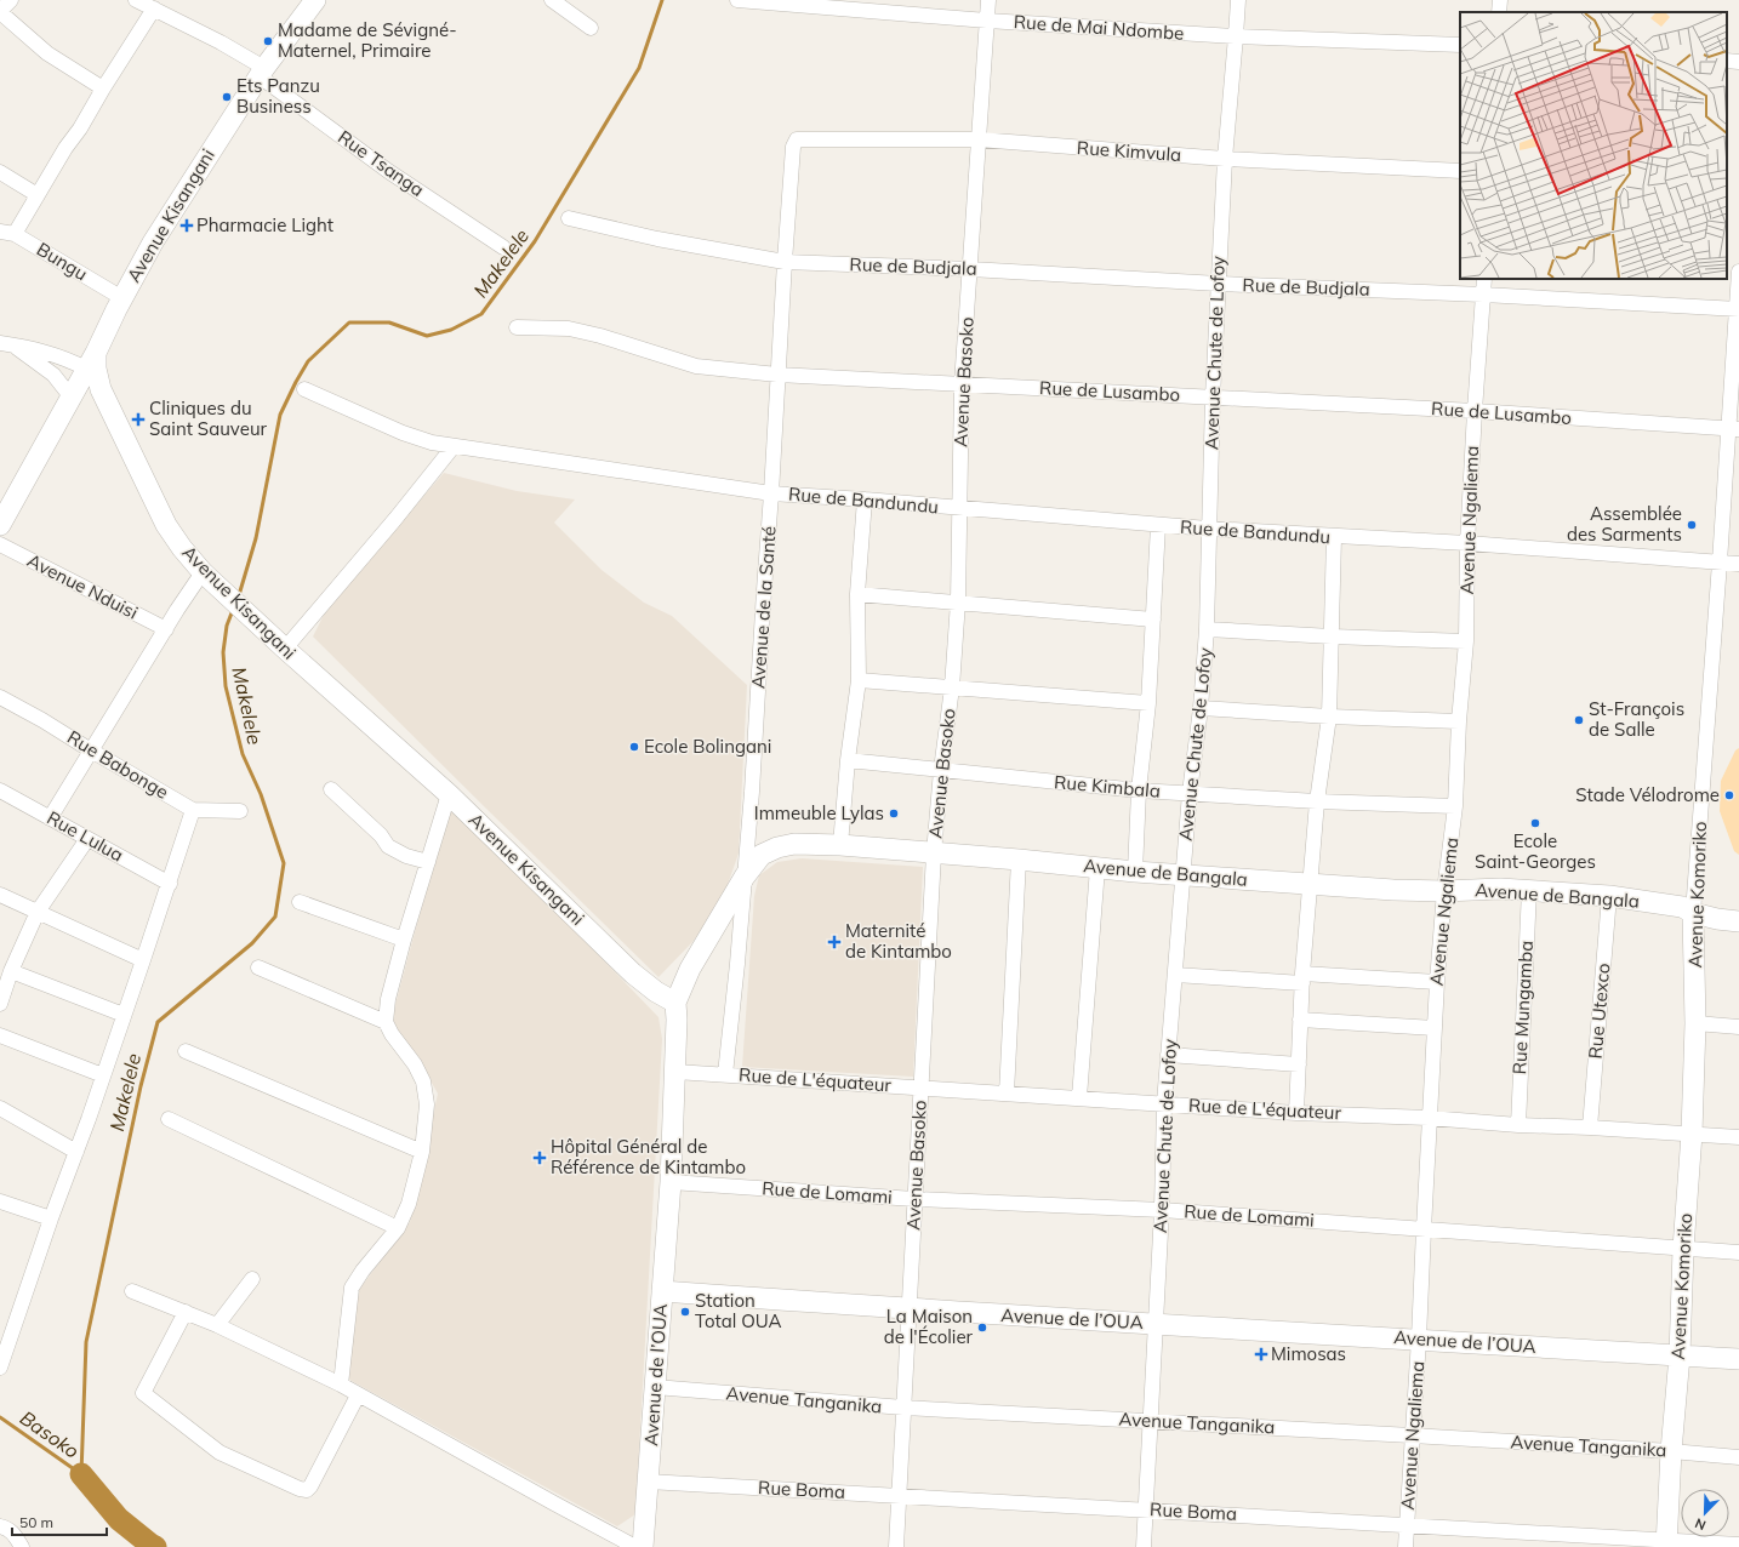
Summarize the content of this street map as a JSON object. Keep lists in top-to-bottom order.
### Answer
{
  "streets": {
    "street": [
      "Rue de Mai Ndombe",
      "Rue Kimvula",
      "Rue Tsanga",
      "Avenue Kisangani",
      "Bungu",
      "Rue de Budjala",
      "Avenue Chute de Lofoy",
      "Avenue Basoko",
      "Rue de Lusambo",
      "Rue de Bandundu",
      "Avenue Ngaliema",
      "Avenue Nduisi",
      "Avenue de la Santé",
      "Rue Babonge",
      "Rue Kimbala",
      "Rue Lulua",
      "Avenue de Bangala",
      "Avenue Komoriko",
      "Rue Mungamba",
      "Rue Utexco",
      "Rue de L'équateur",
      "Rue de Lomami",
      "Avenue de l’OUA",
      "Avenue Tanganika",
      "Rue Boma"
    ]
  },
  "crossings": [
    ["Rue de Mai Ndombe", "Avenue Chute de Lofoy"],
    ["Rue de Mai Ndombe", "Avenue Basoko"],
    ["Rue Kimvula", "Avenue Chute de Lofoy"],
    ["Rue Kimvula", "Avenue Basoko"],
    ["Rue Kimvula", "Avenue de la Santé"],
    ["Rue Tsanga", "Avenue Kisangani"],
    ["Avenue Kisangani", "Bungu"],
    ["Avenue Kisangani", "Avenue de Bangala"],
    ["Rue de Budjala", "Avenue Chute de Lofoy"],
    ["Rue de Budjala", "Avenue Basoko"],
    ["Rue de Budjala", "Avenue Ngaliema"],
    ["Rue de Budjala", "Avenue de la Santé"],
    ["Rue de Budjala", "Avenue Komoriko"],
    ["Avenue Chute de Lofoy", "Rue de Lusambo"],
    ["Avenue Chute de Lofoy", "Rue de Bandundu"],
    ["Avenue Chute de Lofoy", "Rue Kimbala"],
    ["Avenue Chute de Lofoy", "Avenue de Bangala"],
    ["Avenue Chute de Lofoy", "Rue de L'équateur"],
    ["Avenue Chute de Lofoy", "Rue de Lomami"],
    ["Avenue Chute de Lofoy", "Avenue de l’OUA"],
    ["Avenue Chute de Lofoy", "Avenue Tanganika"],
    ["Avenue Chute de Lofoy", "Rue Boma"],
    ["Avenue Basoko", "Rue de Lusambo"],
    ["Avenue Basoko", "Rue de Bandundu"],
    ["Avenue Basoko", "Rue Kimbala"],
    ["Avenue Basoko", "Avenue de Bangala"],
    ["Avenue Basoko", "Rue de L'équateur"],
    ["Avenue Basoko", "Rue de Lomami"],
    ["Avenue Basoko", "Avenue de l’OUA"],
    ["Avenue Basoko", "Avenue Tanganika"],
    ["Avenue Basoko", "Rue Boma"],
    ["Rue de Lusambo", "Avenue Ngaliema"],
    ["Rue de Lusambo", "Avenue de la Santé"],
    ["Rue de Lusambo", "Avenue Komoriko"],
    ["Rue de Bandundu", "Avenue Ngaliema"],
    ["Rue de Bandundu", "Avenue de la Santé"],
    ["Rue de Bandundu", "Avenue Komoriko"],
    ["Avenue Ngaliema", "Rue Kimbala"],
    ["Avenue Ngaliema", "Avenue de Bangala"],
    ["Avenue Ngaliema", "Rue de L'équateur"],
    ["Avenue Ngaliema", "Rue de Lomami"],
    ["Avenue Ngaliema", "Avenue de l’OUA"],
    ["Avenue Ngaliema", "Avenue Tanganika"],
    ["Avenue Ngaliema", "Rue Boma"],
    ["Avenue de la Santé", "Avenue de Bangala"],
    ["Avenue de la Santé", "Rue de L'équateur"],
    ["Avenue de Bangala", "Avenue Komoriko"],
    ["Avenue de Bangala", "Rue Mungamba"],
    ["Avenue de Bangala", "Rue Utexco"],
    ["Avenue de Bangala", "Rue de L'équateur"],
    ["Avenue de Bangala", "Rue de Lomami"],
    ["Avenue de Bangala", "Avenue de l’OUA"],
    ["Avenue Komoriko", "Rue de L'équateur"],
    ["Avenue Komoriko", "Rue de Lomami"],
    ["Avenue Komoriko", "Avenue de l’OUA"],
    ["Avenue Komoriko", "Avenue Tanganika"],
    ["Avenue Komoriko", "Rue Boma"],
    ["Rue Mungamba", "Rue de L'équateur"],
    ["Rue Utexco", "Rue de L'équateur"],
    ["Avenue de l’OUA", "Avenue Tanganika"],
    ["Avenue de l’OUA", "Rue Boma"]
  ],
  "water": ["Makelele", "Basoko"],
  "places": {
    "other": [
      "Madame de Sévigné- Maternel, Primaire",
      "Ets Panzu Business",
      "Assemblée des Sarments",
      "St-François de Salle",
      "Ecole Bolingani",
      "Stade Vélodrome",
      "Immeuble Lylas",
      "Ecole Saint-Georges",
      "Station Total OUA",
      "La Maison de l'Écolier"
    ],
    "health": [
      "Pharmacie Light",
      "Cliniques du Saint Sauveur",
      "Maternité de Kintambo",
      "Hôpital Général de Référence de Kintambo",
      "Mimosas"
    ]
  },
  "scale_bar": "50 m",
  "north": "bottom left"
}
